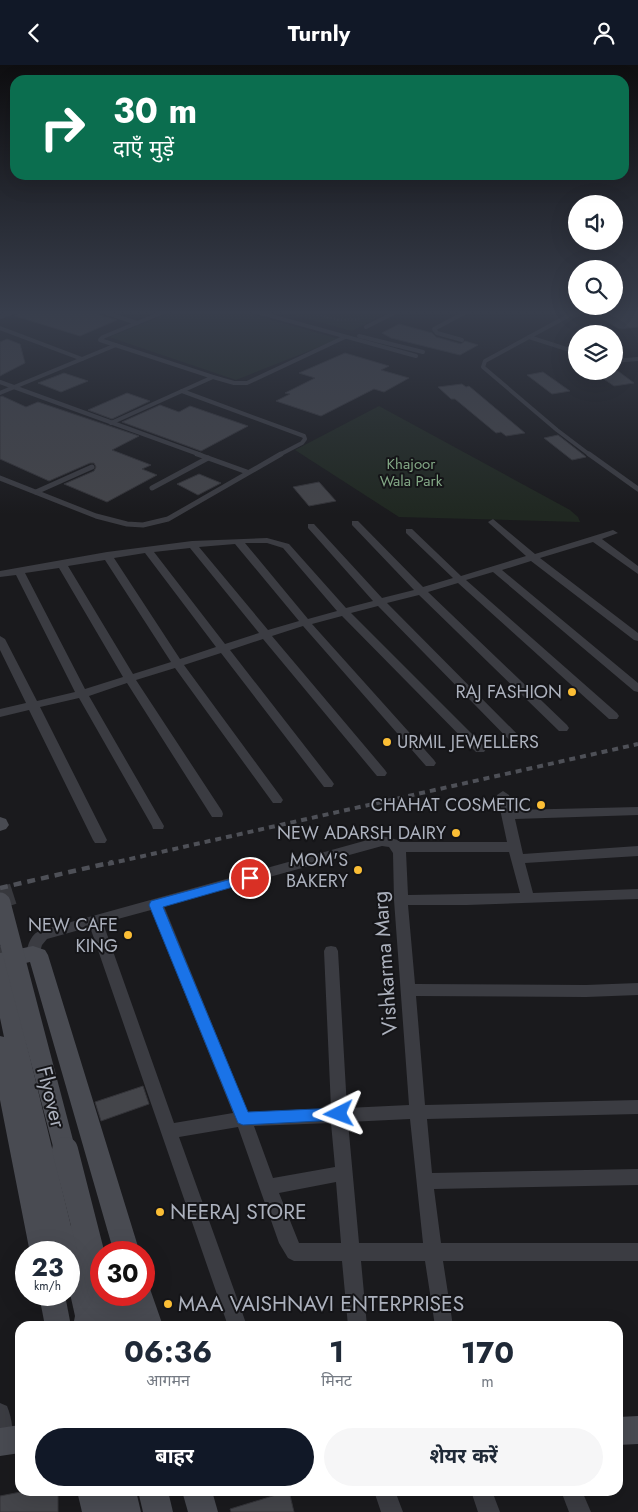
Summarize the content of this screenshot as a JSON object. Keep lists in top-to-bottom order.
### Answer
{
  "streets": {
    "street": ["Vishkarma Marg", "Flyover"]
  },
  "parks": ["Khajoor Wala Park"],
  "places": [
    "RAJ FASHION",
    "URMIL JEWELLERS",
    "CHAHAT COSMETIC",
    "NEW ADARSH DAIRY",
    "MOM'S BAKERY",
    "NEW CAFE KING",
    "NEERAJ STORE",
    "MAA VAISHNAVI ENTERPRISES"
  ],
  "page": {
    "header": "Turnly",
    "turn": ["30 m", "दाएँ मुड़ें"],
    "speed": "23 km/h",
    "limit": "30",
    "eta": [
      "06:36",
      "आगमन",
      "1",
      "मिनट",
      "170",
      "m"
    ],
    "buttons": ["बाहर", "शेयर करें"]
  }
}
